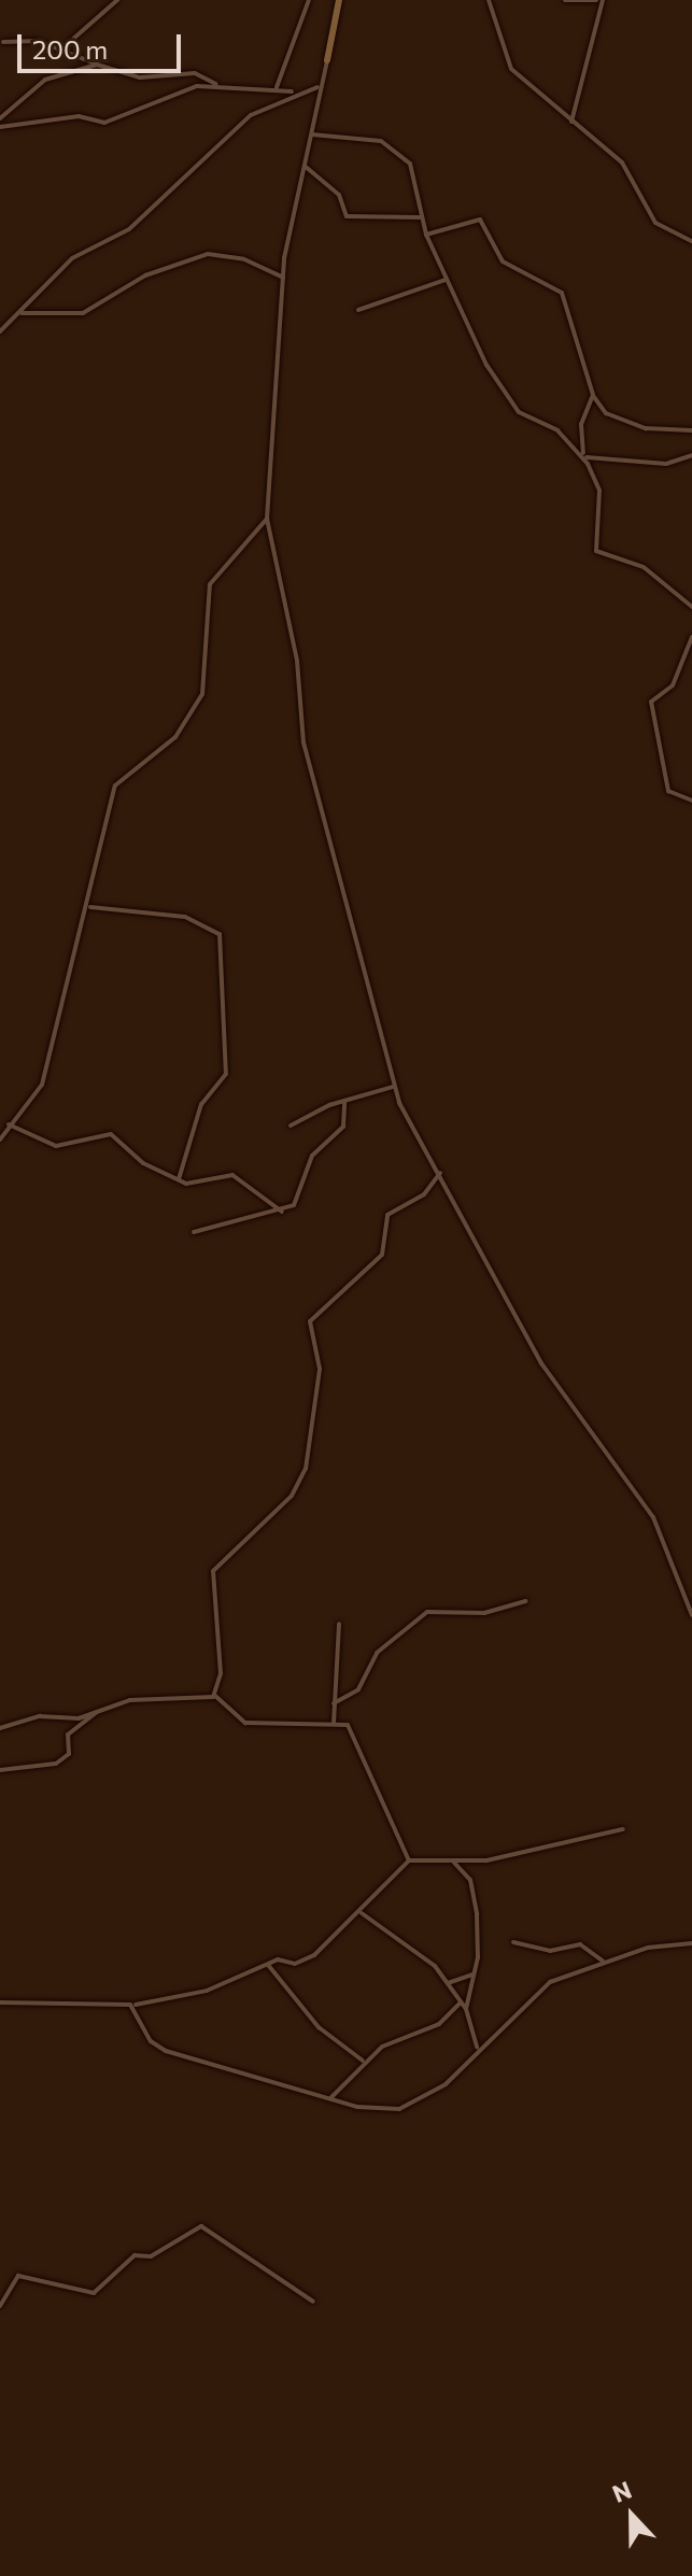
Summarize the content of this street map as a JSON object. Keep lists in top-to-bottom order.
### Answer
{
  "scale_bar": "200 m",
  "north": "top"
}
